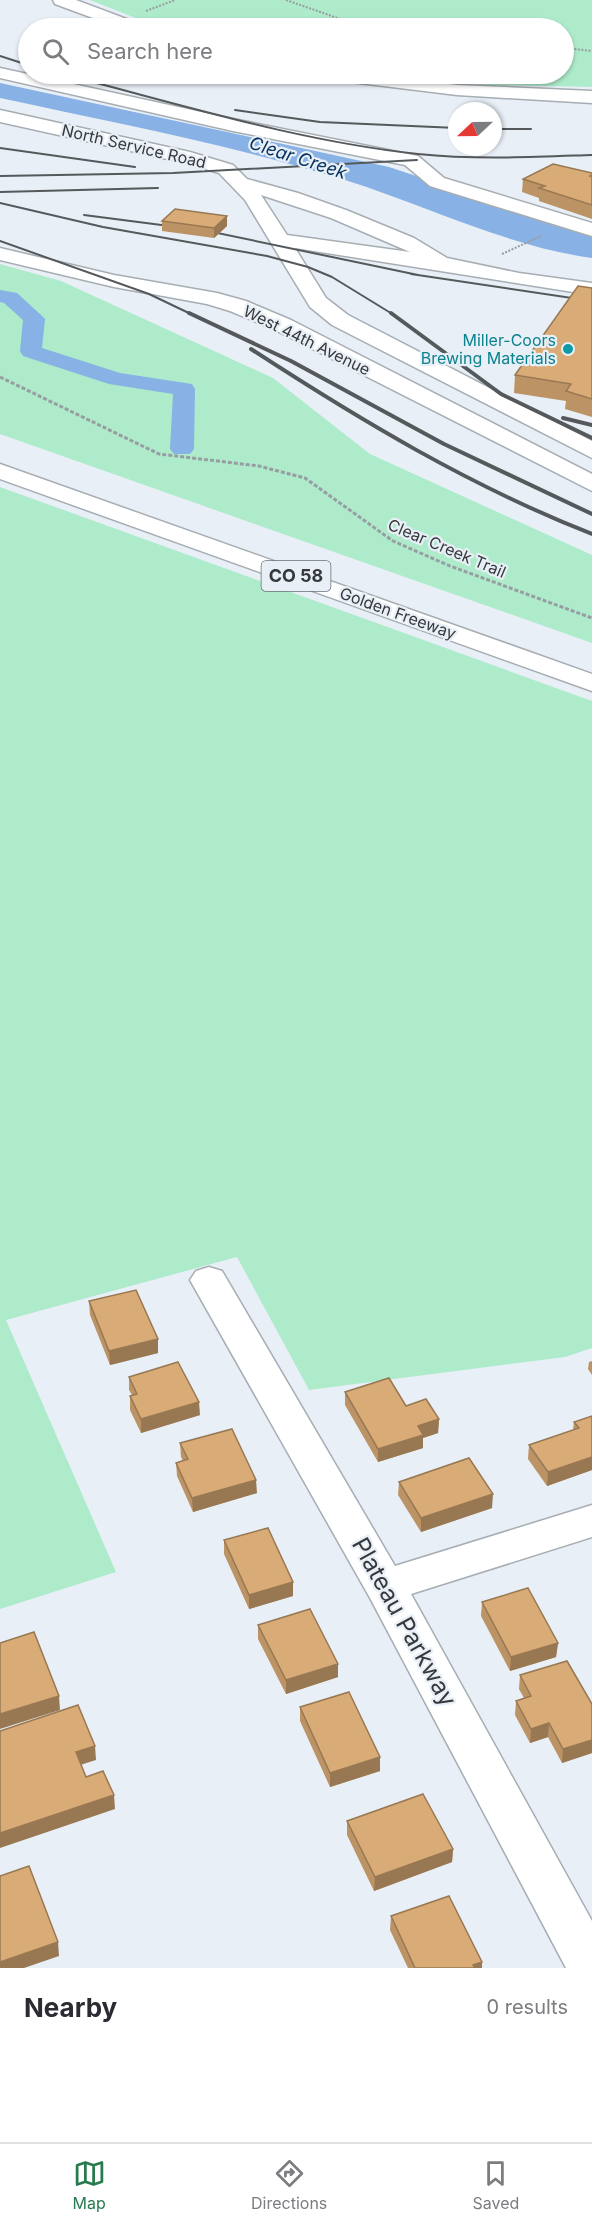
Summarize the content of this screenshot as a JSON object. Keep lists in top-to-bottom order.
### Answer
{
  "streets": {
    "main road": [
      "North Service Road",
      "West 44th Avenue",
      "CO 58",
      "Golden Freeway",
      "Plateau Parkway"
    ],
    "path": ["Clear Creek Trail"]
  },
  "water": ["Clear Creek"],
  "places": ["Miller-Coors Brewing Materials"],
  "north": "left",
  "page": {
    "search": "Search here",
    "heading": ["Nearby", "0 results"],
    "nav": ["Map", "Directions", "Saved"]
  }
}
